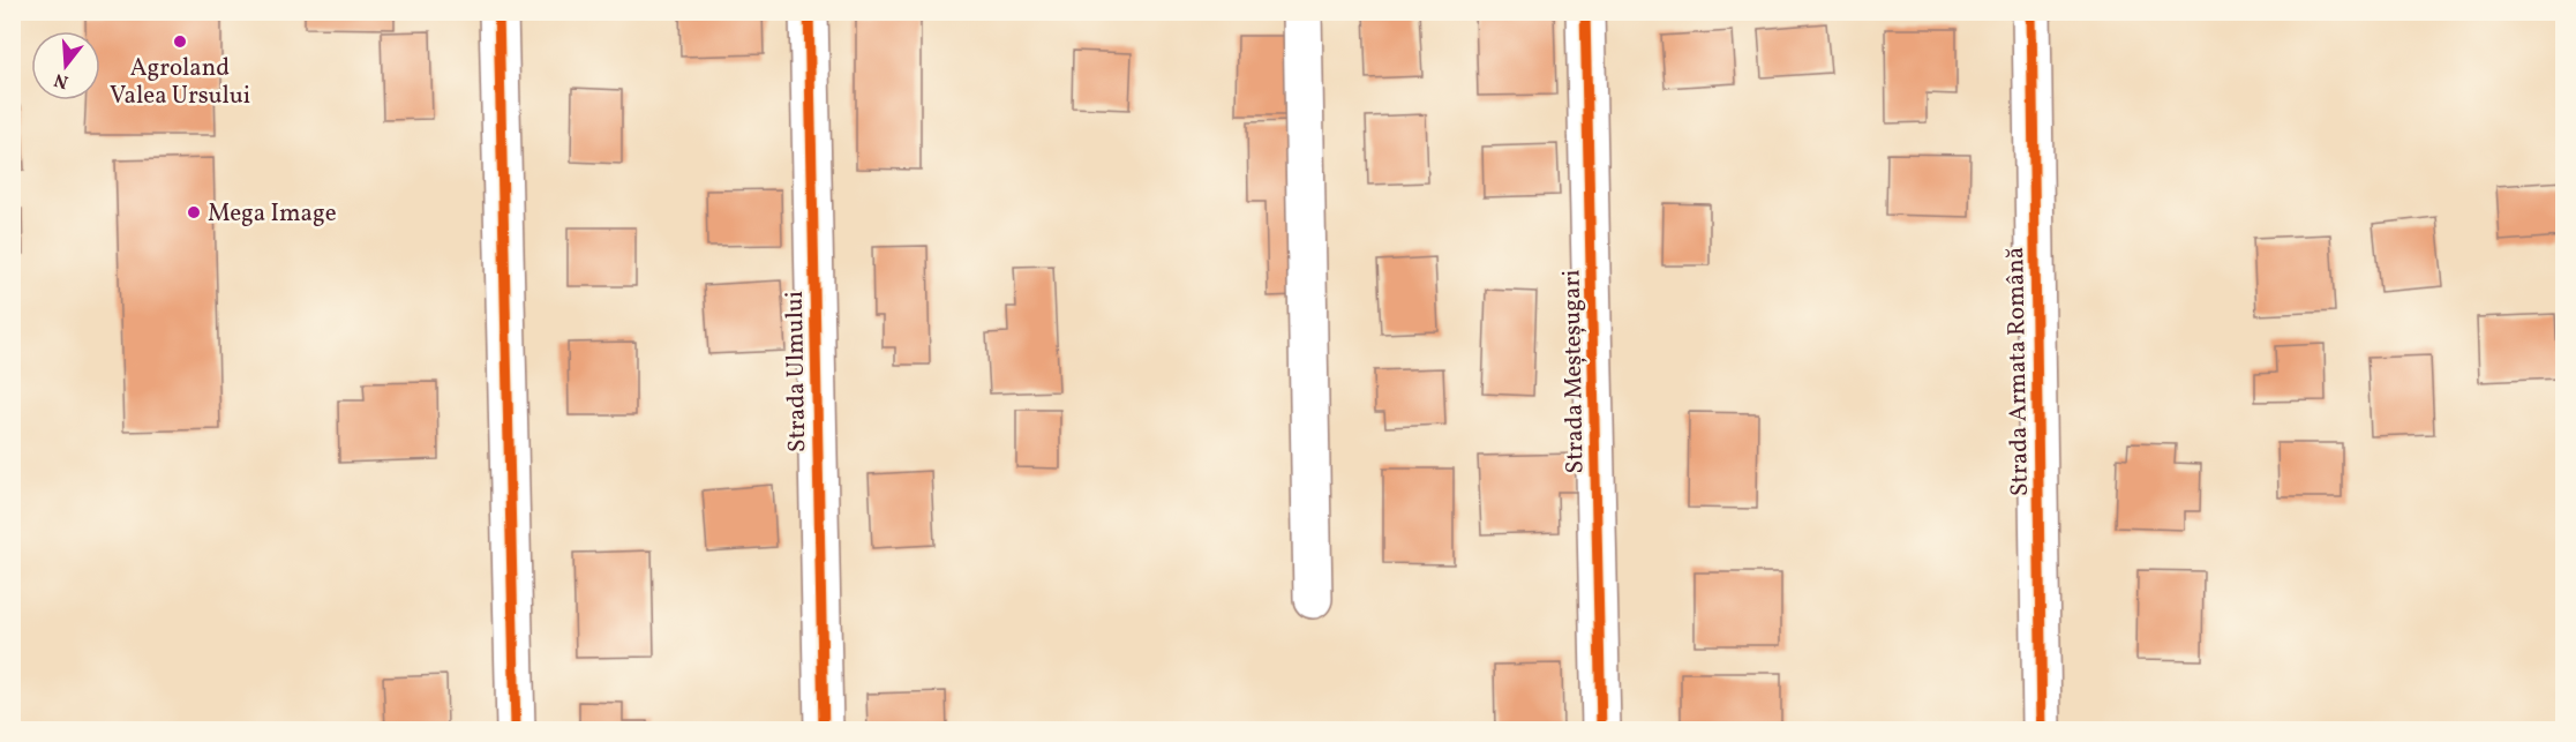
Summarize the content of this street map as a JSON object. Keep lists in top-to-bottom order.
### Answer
{
  "streets": {
    "street": ["Strada Ulmului", "Strada Meșteșugari", "Strada Armata Română"]
  },
  "places": ["Agroland Valea Ursului", "Mega Image"],
  "north": "bottom"
}
